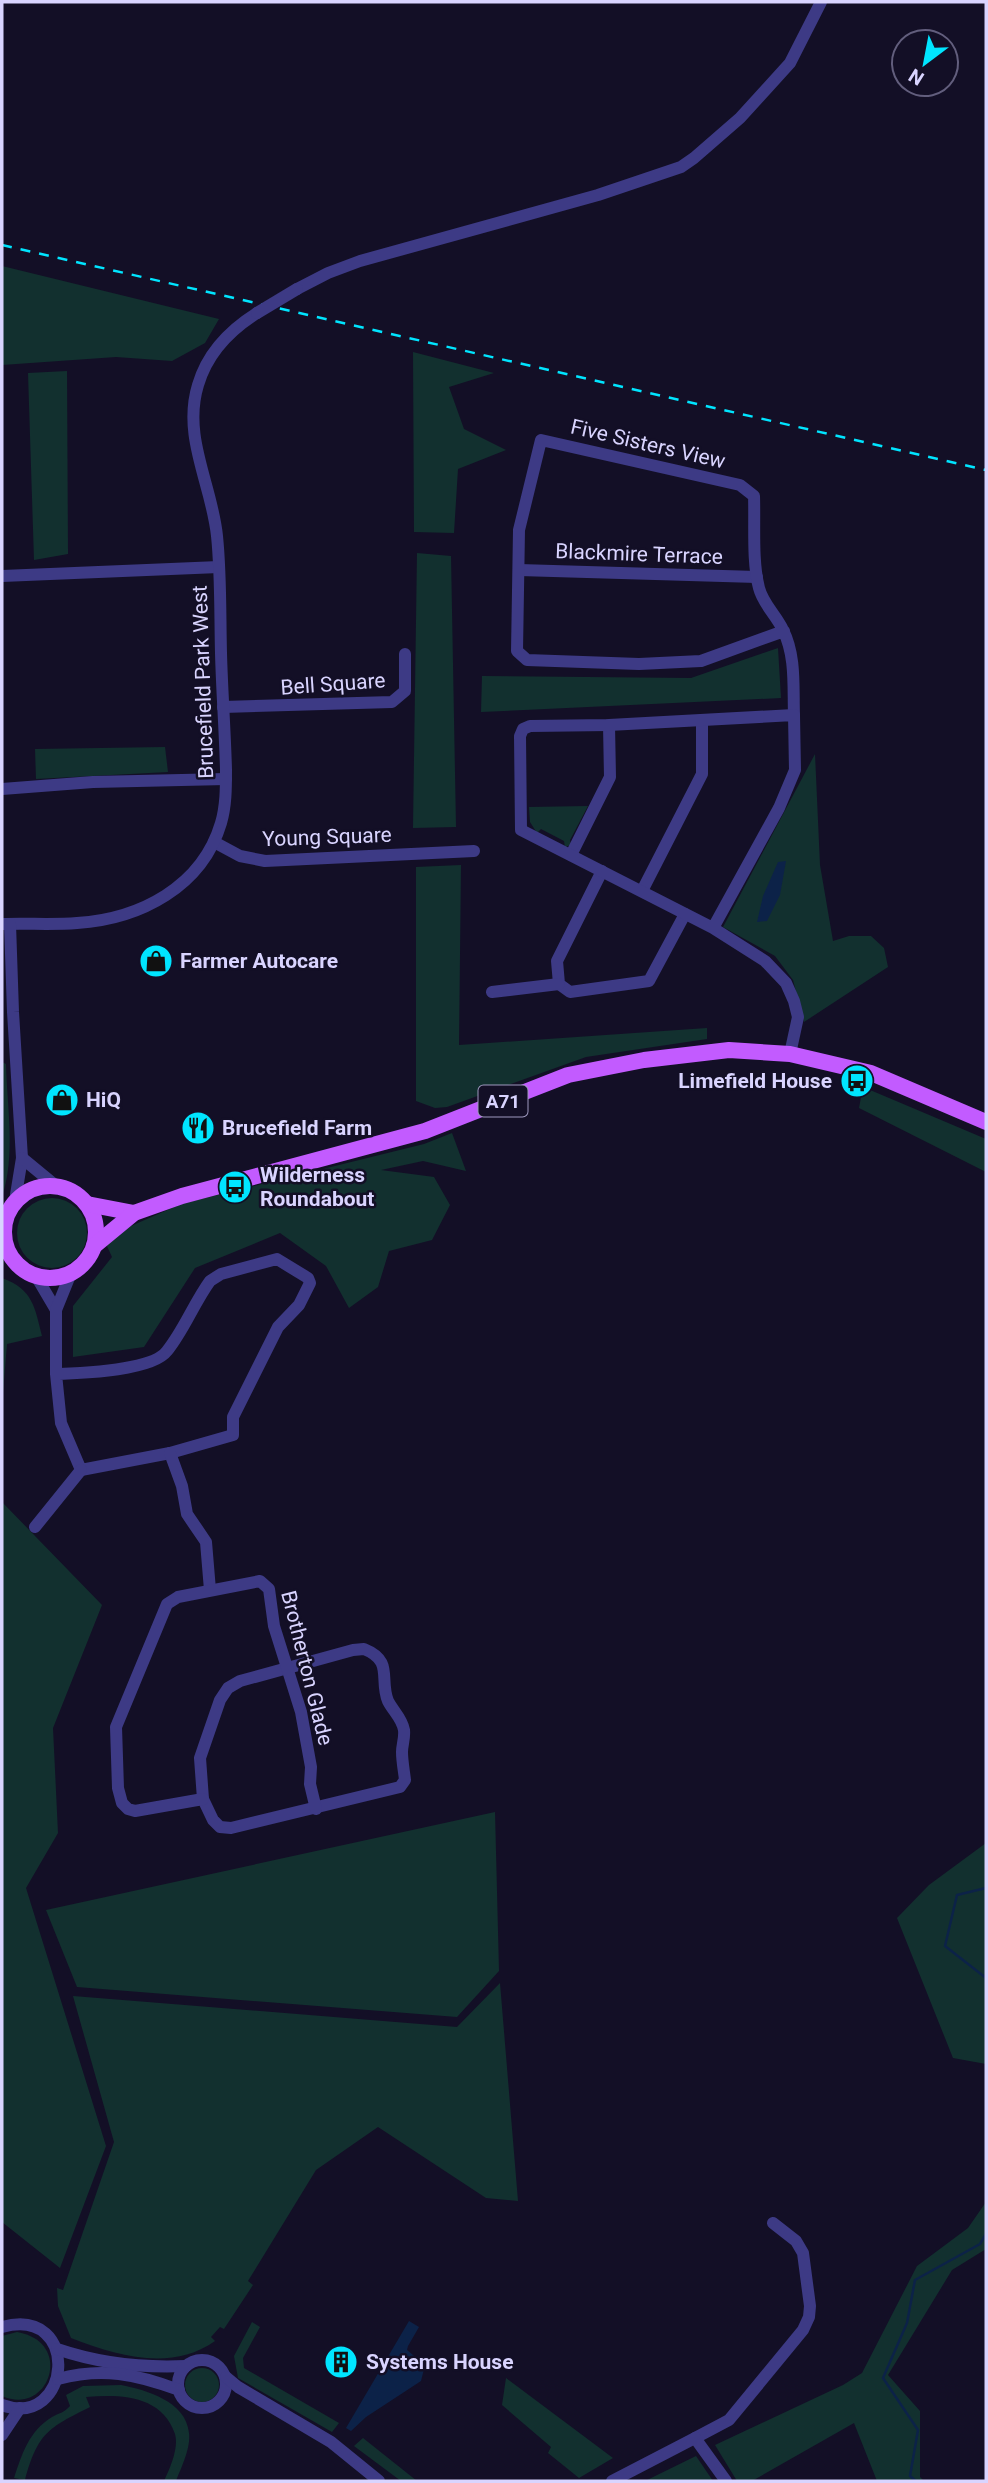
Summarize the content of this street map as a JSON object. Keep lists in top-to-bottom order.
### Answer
{
  "streets": {
    "main road": ["A71"],
    "street": [
      "Five Sisters View",
      "Blackmire Terrace",
      "Brucefield Park West",
      "Bell Square",
      "Young Square",
      "Brotherton Glade"
    ]
  },
  "crossings": [
    ["Five Sisters View", "Blackmire Terrace"],
    ["Brucefield Park West", "Bell Square"],
    ["Brucefield Park West", "Young Square"]
  ],
  "places": {
    "shop": ["Farmer Autocare", "HiQ"],
    "bus stop": ["Limefield House", "Wilderness Roundabout"],
    "restaurant": ["Brucefield Farm"],
    "building": ["Systems House"]
  },
  "north": "bottom left"
}
